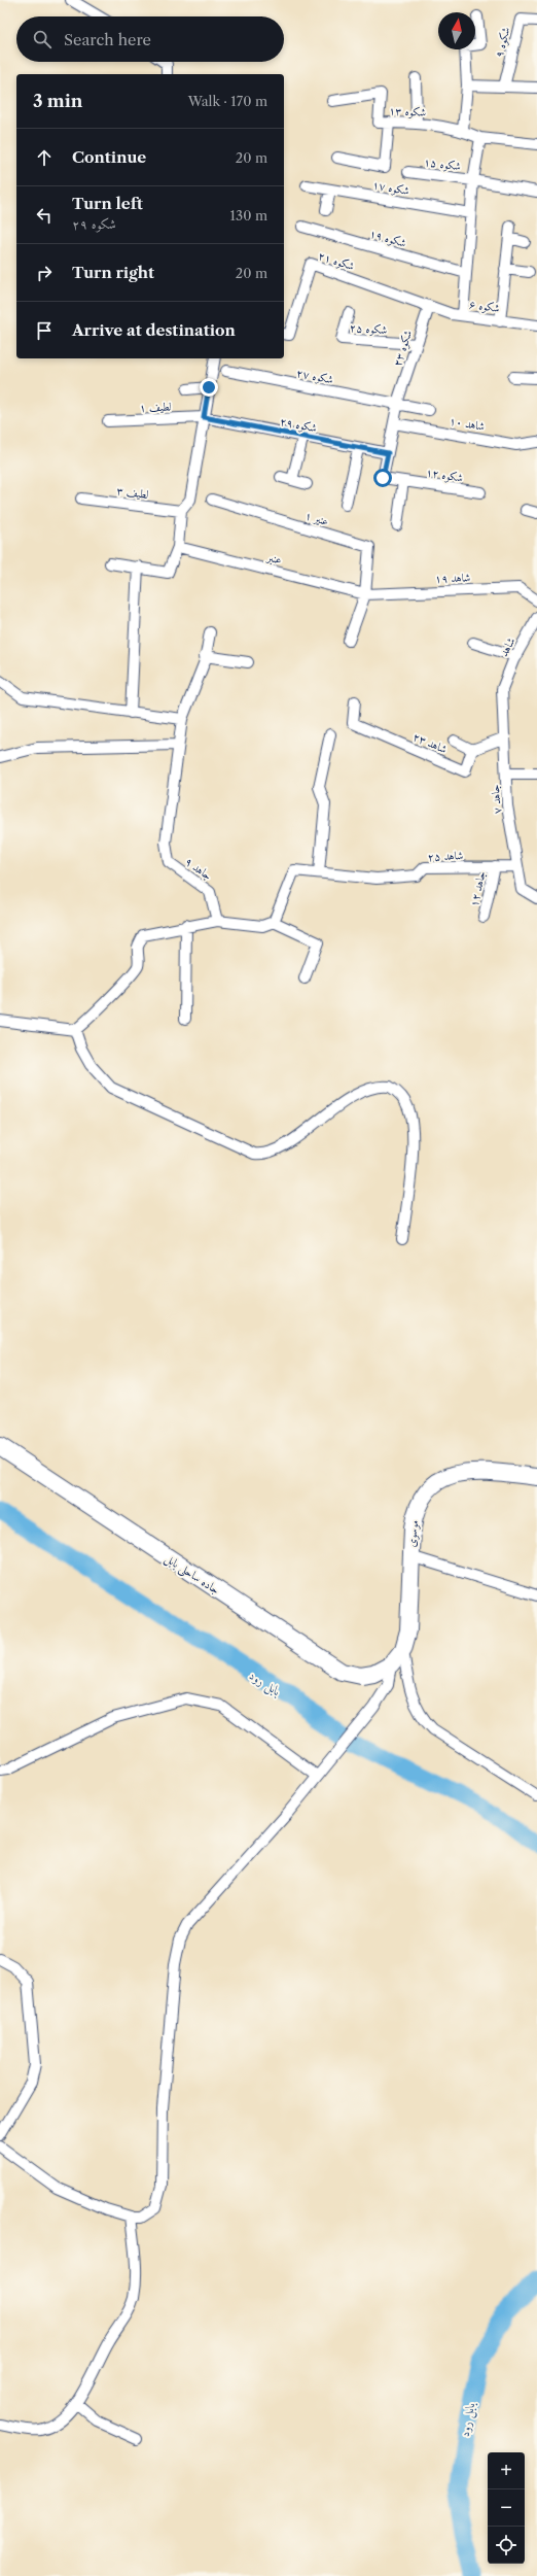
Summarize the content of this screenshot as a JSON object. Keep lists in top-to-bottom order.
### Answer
{
  "streets": {
    "main road": ["موسوی", "جاده ساحلی بابل"],
    "street": [
      "شکوه ۹",
      "شکوه ۱۳",
      "شکوه ۱۵",
      "شکوه ۱۷",
      "شکوه ۱۹",
      "شکوه ۲۱",
      "شکوه ۶",
      "شکوه ۲۵",
      "شکوه ۲۳",
      "شکوه ۲۷",
      "لطیف ۱",
      "شاهد ۱۰",
      "شکوه ۲۹",
      "شکوه ۱۲",
      "لطیف ۳",
      "عنیر ۱",
      "عنبر",
      "شاهد ۱۹",
      "شاهد",
      "شاهد ۲۳",
      "جاهد ۷",
      "شاهد ۲۵",
      "جاهد ۹",
      "جاهد ۱۲"
    ]
  },
  "crossings": [
    ["شکوه ۲۱", "شکوه ۶"],
    ["شکوه ۲۱", "شکوه ۲۳"],
    ["شکوه ۶", "شکوه ۲۳"],
    ["شکوه ۲۵", "شکوه ۲۳"],
    ["شکوه ۲۳", "شکوه ۲۷"],
    ["شکوه ۲۳", "شاهد ۱۰"],
    ["شکوه ۲۳", "شکوه ۲۹"],
    ["شکوه ۲۳", "شکوه ۱۲"],
    ["لطیف ۱", "شکوه ۲۹"],
    ["شکوه ۲۹", "شکوه ۱۲"],
    ["عنیر ۱", "عنبر"],
    ["عنیر ۱", "شاهد ۱۹"],
    ["عنبر", "شاهد ۱۹"],
    ["شاهد", "جاهد ۷"],
    ["جاهد ۷", "شاهد ۲۵"],
    ["شاهد ۲۵", "جاهد ۱۲"],
    ["موسوی", "جاده ساحلی بابل"]
  ],
  "water": ["بابل رود"],
  "north": "top",
  "page": {
    "search": "Search here",
    "heading": ["3 min", "Walk · 170 m"],
    "list": [
      ["Continue", "20 m"],
      ["Turn left", "شکوه ۲۹", "130 m"],
      ["Turn right", "20 m"],
      "Arrive at destination"
    ],
    "map_buttons": ["+", "−"]
  }
}
